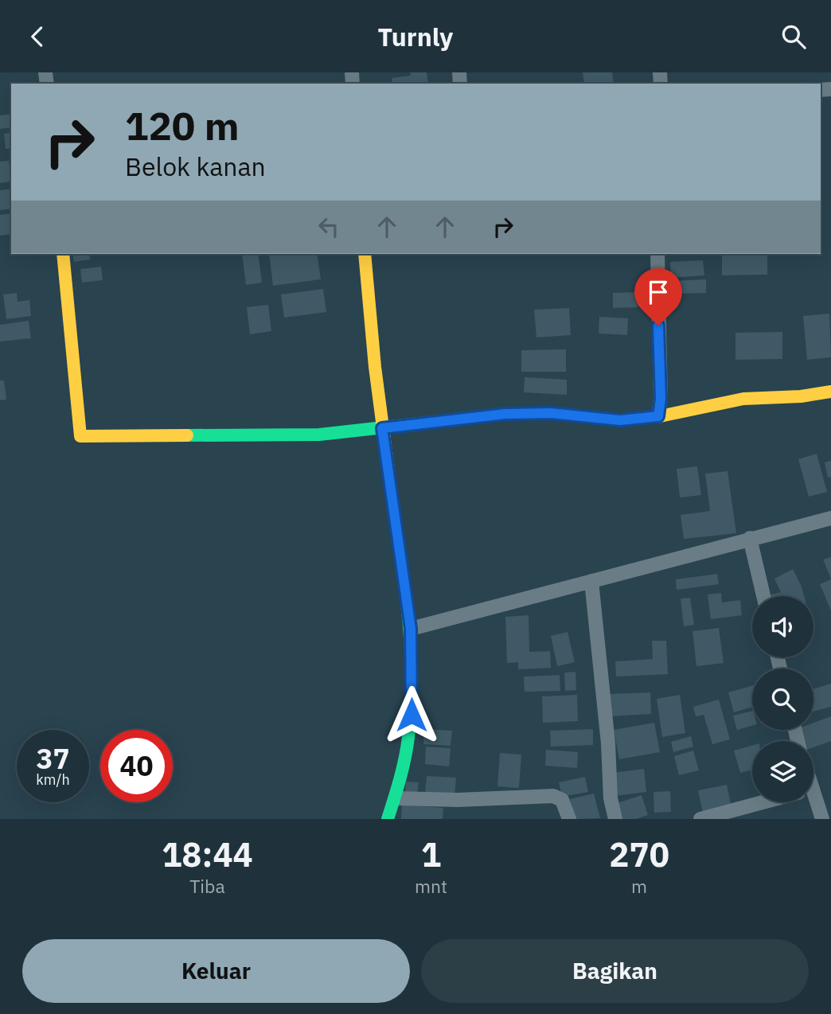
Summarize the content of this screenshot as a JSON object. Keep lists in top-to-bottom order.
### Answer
{
  "page": {
    "header": "Turnly",
    "turn": ["120 m", "Belok kanan"],
    "speed": "37 km/h",
    "limit": "40",
    "eta": [
      "18:44",
      "Tiba",
      "1",
      "mnt",
      "270",
      "m"
    ],
    "buttons": ["Keluar", "Bagikan"]
  }
}
